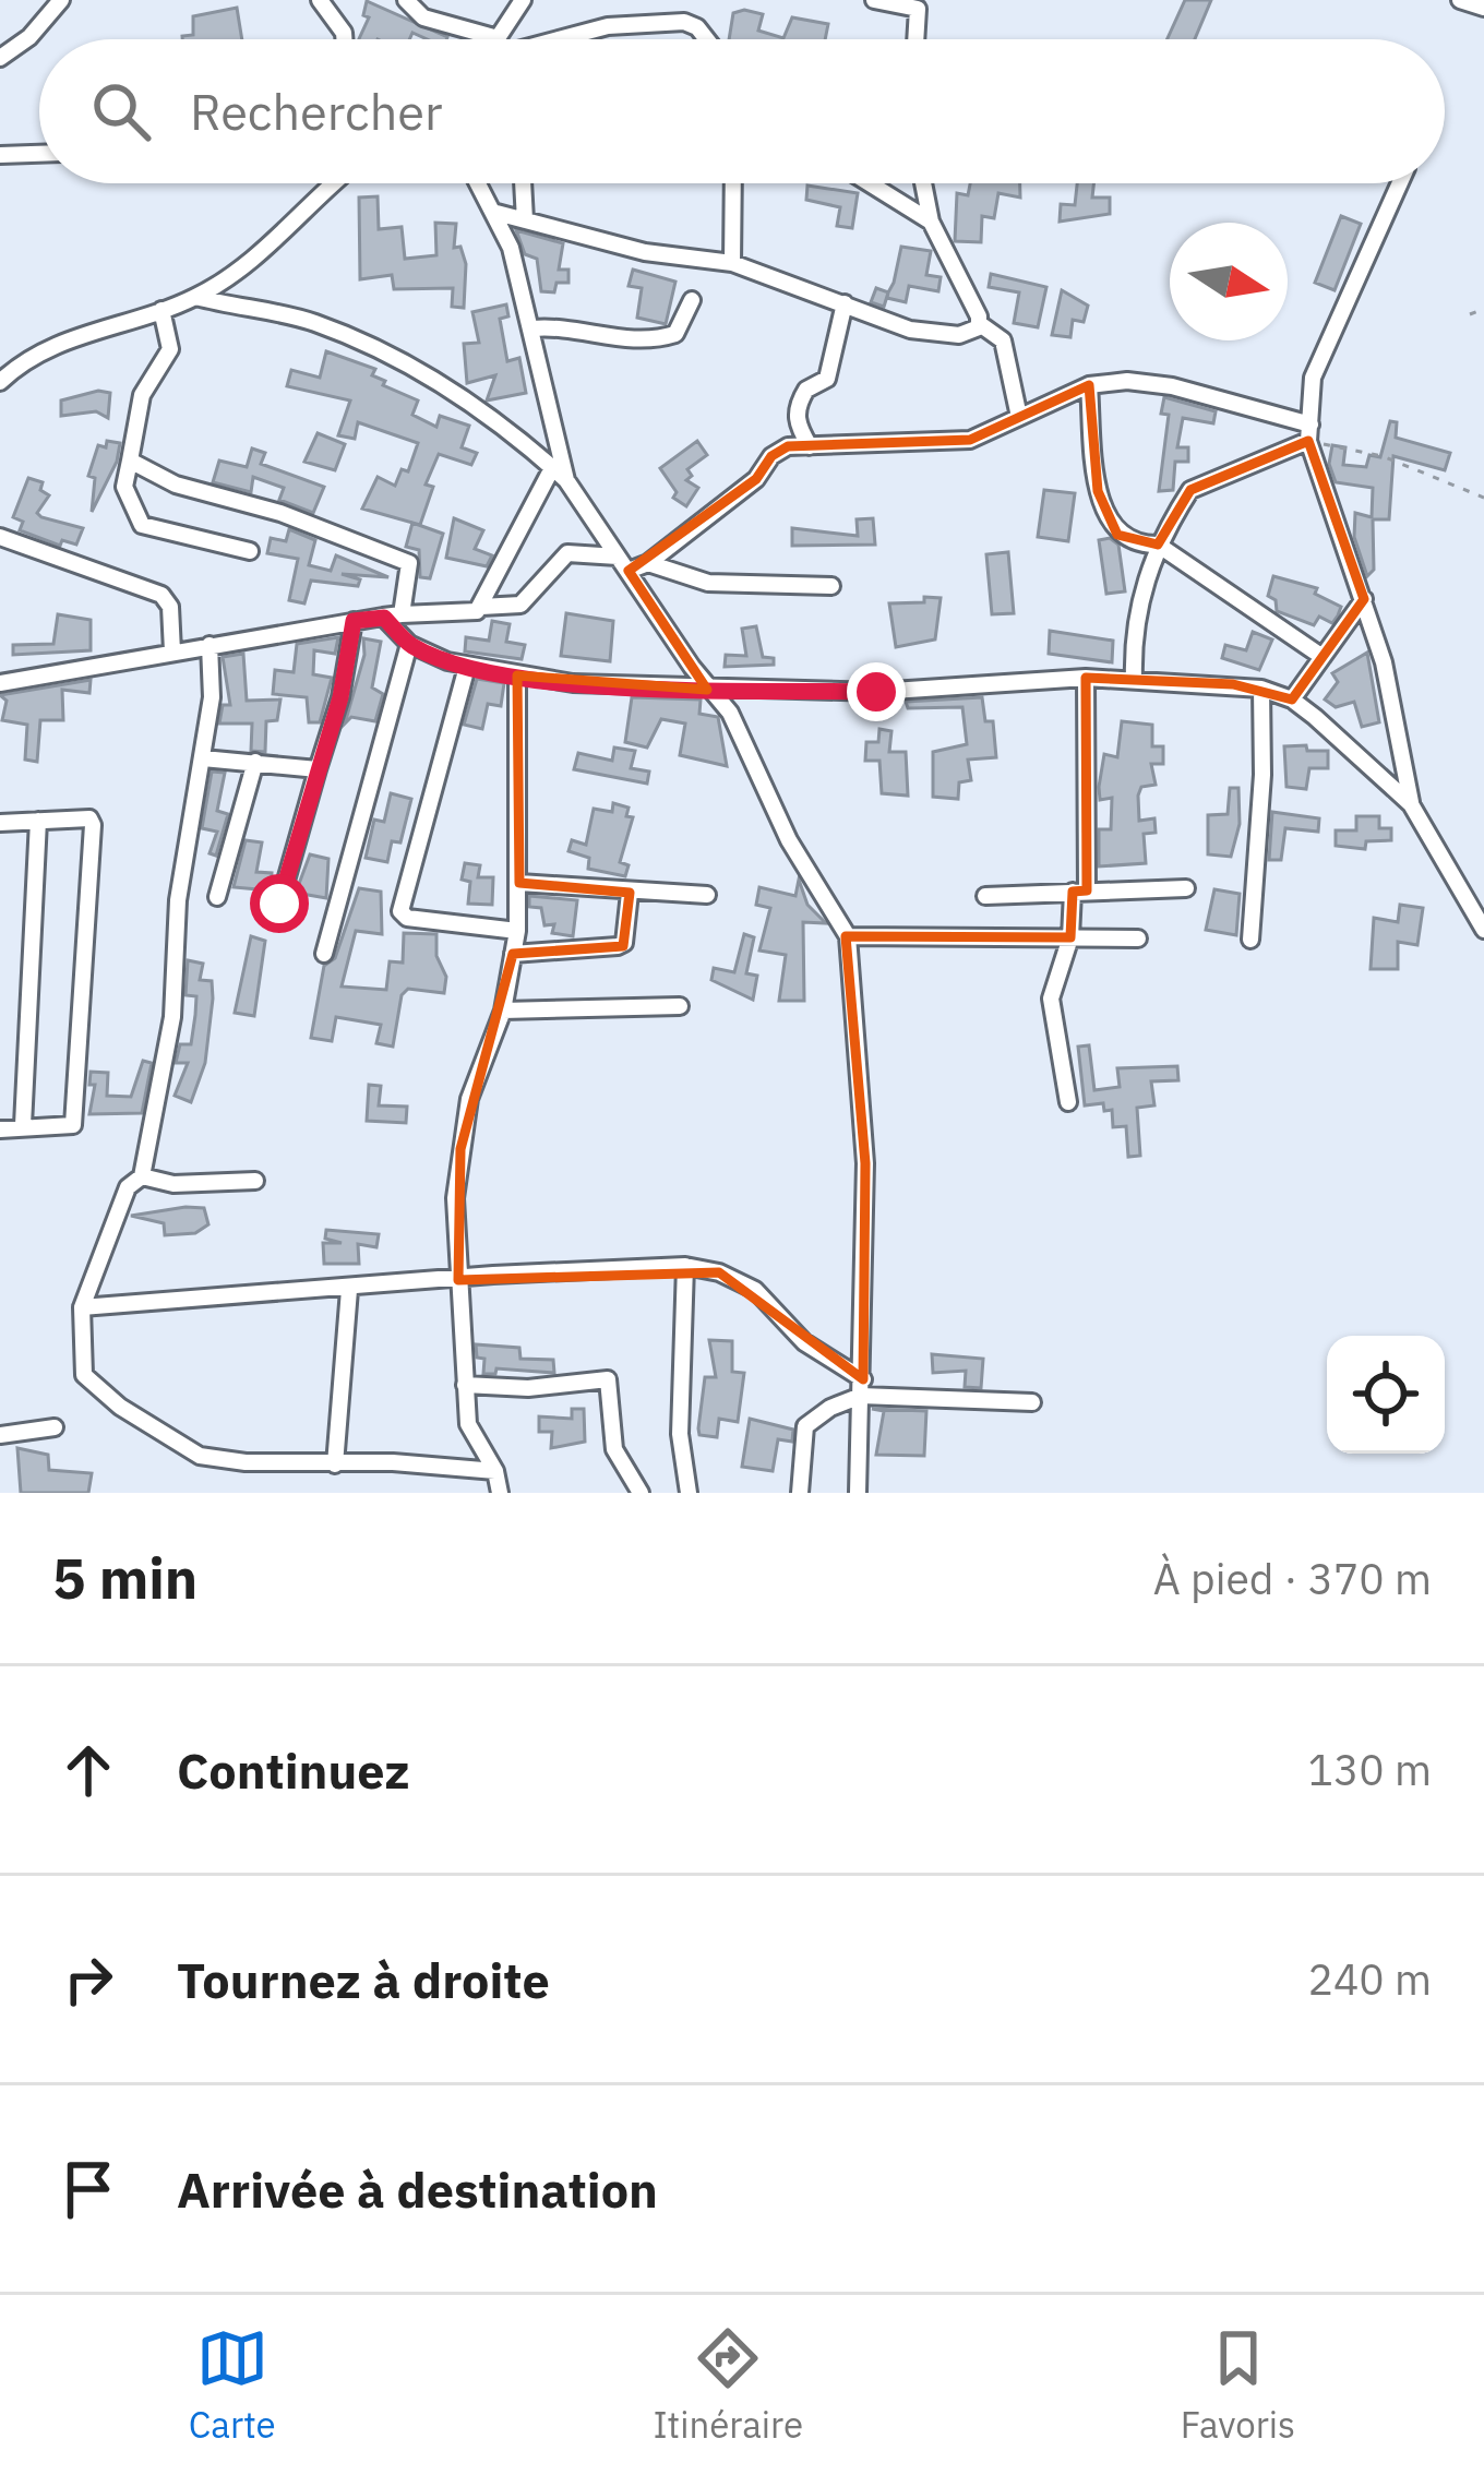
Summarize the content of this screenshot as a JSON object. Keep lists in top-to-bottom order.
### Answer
{
  "north": "right",
  "page": {
    "search": "Rechercher",
    "heading": ["5 min", "À pied · 370 m"],
    "list": [
      ["Continuez", "130 m"],
      ["Tournez à droite", "240 m"],
      "Arrivée à destination"
    ],
    "nav": ["Carte", "Itinéraire", "Favoris"]
  }
}
